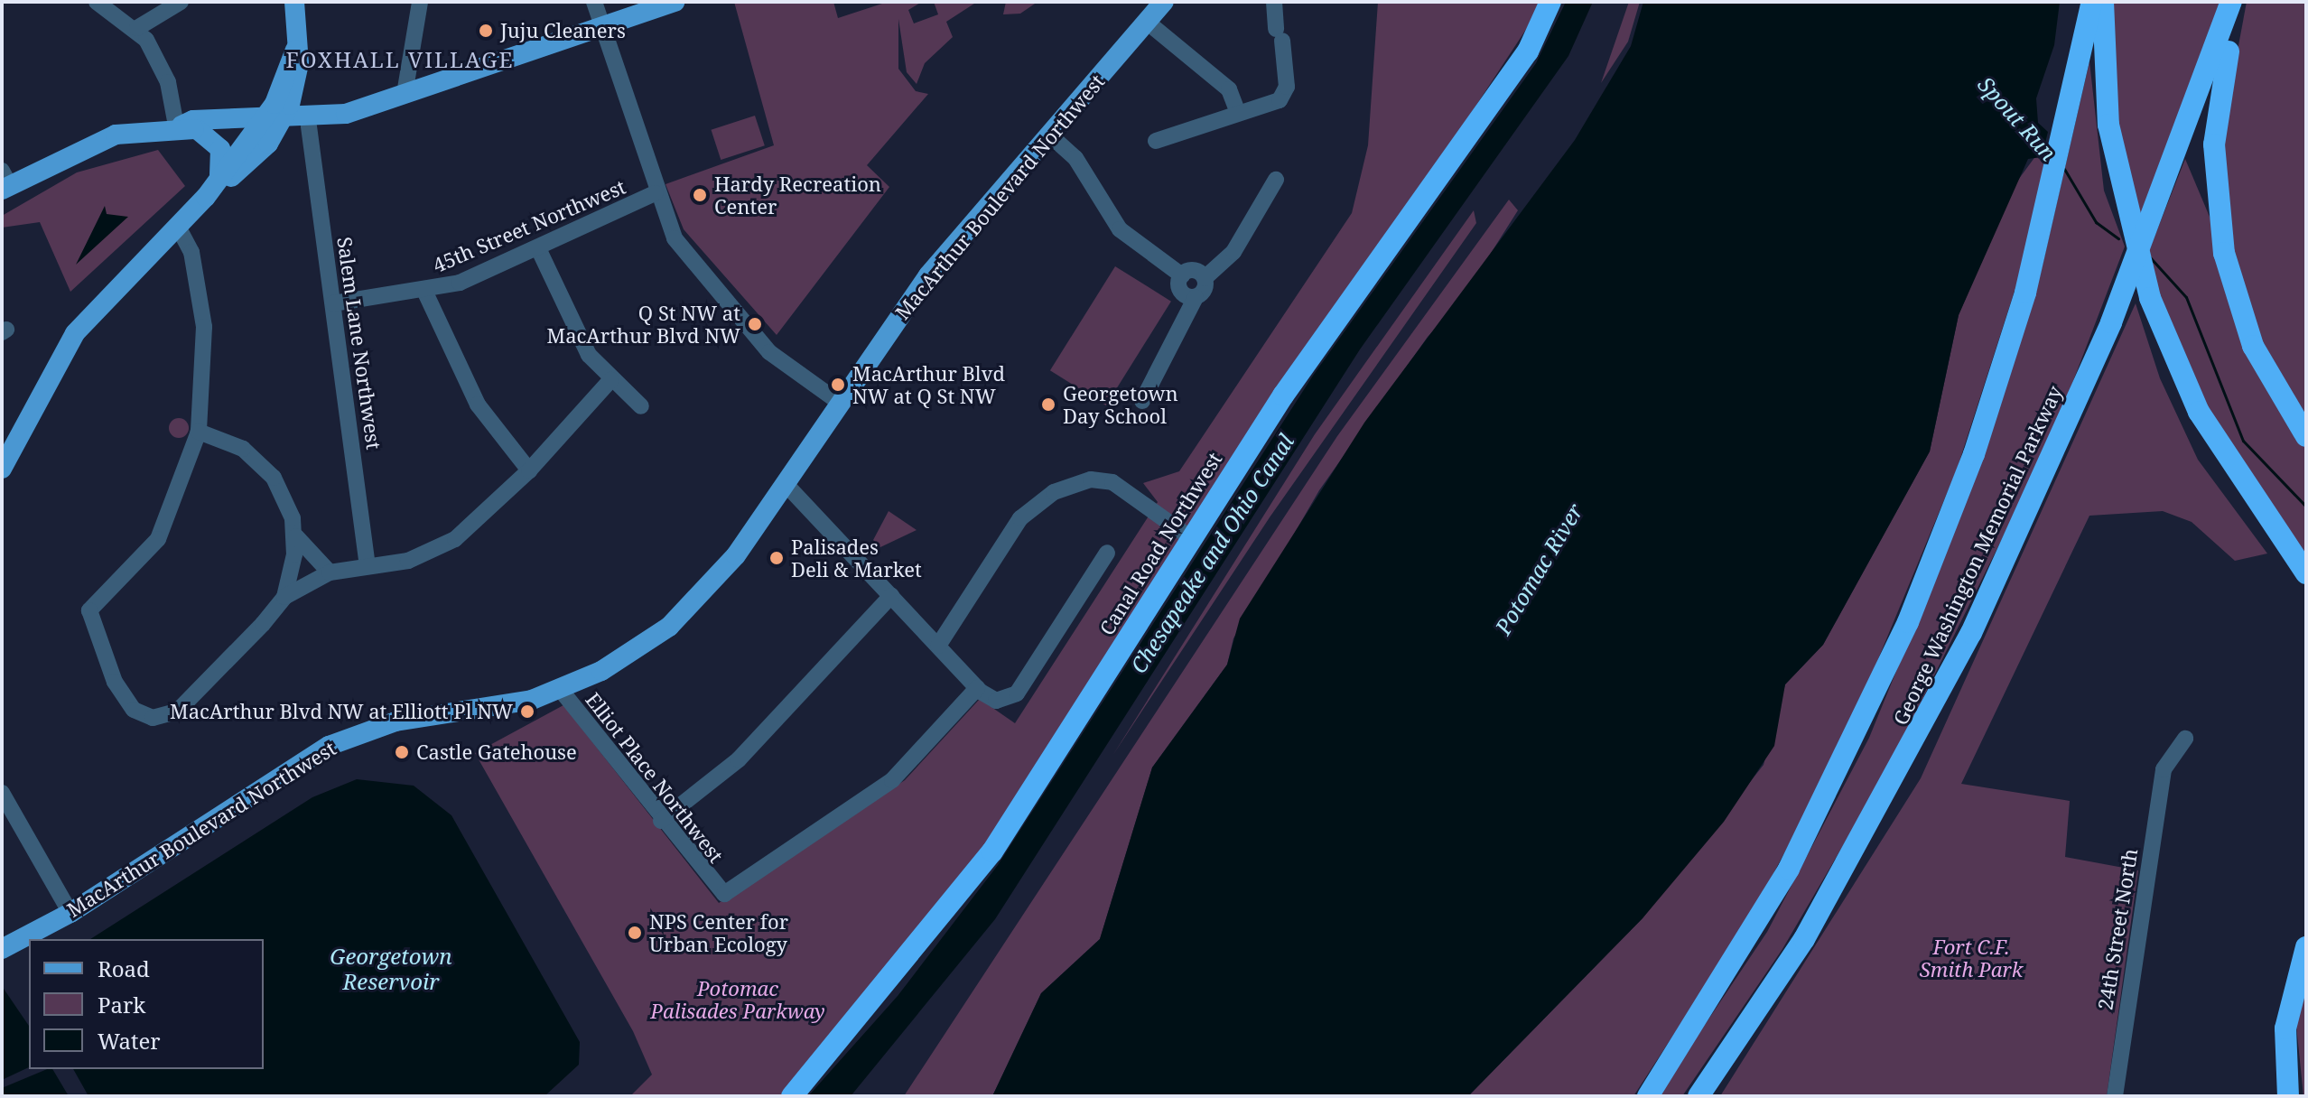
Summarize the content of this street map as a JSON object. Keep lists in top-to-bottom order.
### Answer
{
  "streets": {
    "highway": ["Canal Road Northwest", "George Washington Memorial Parkway"],
    "main road": ["MacArthur Boulevard Northwest"],
    "street": [
      "45th Street Northwest",
      "Salem Lane Northwest",
      "Elliot Place Northwest",
      "24th Street North"
    ]
  },
  "crossings": [
    ["MacArthur Boulevard Northwest", "Elliot Place Northwest"],
    ["45th Street Northwest", "Salem Lane Northwest"]
  ],
  "districts": ["FOXHALL VILLAGE"],
  "water": [
    "Spout Run",
    "Chesapeake and Ohio Canal",
    "Potomac River",
    "Georgetown Reservoir"
  ],
  "parks": ["Fort C.F. Smith Park", "Potomac Palisades Parkway"],
  "places": [
    "Juju Cleaners",
    "Hardy Recreation Center",
    "Q St NW at MacArthur Blvd NW",
    "MacArthur Blvd NW at Q St NW",
    "Georgetown Day School",
    "Palisades Deli & Market",
    "MacArthur Blvd NW at Elliott Pl NW",
    "Castle Gatehouse",
    "NPS Center for Urban Ecology"
  ],
  "legend": ["Road", "Park", "Water"]
}
